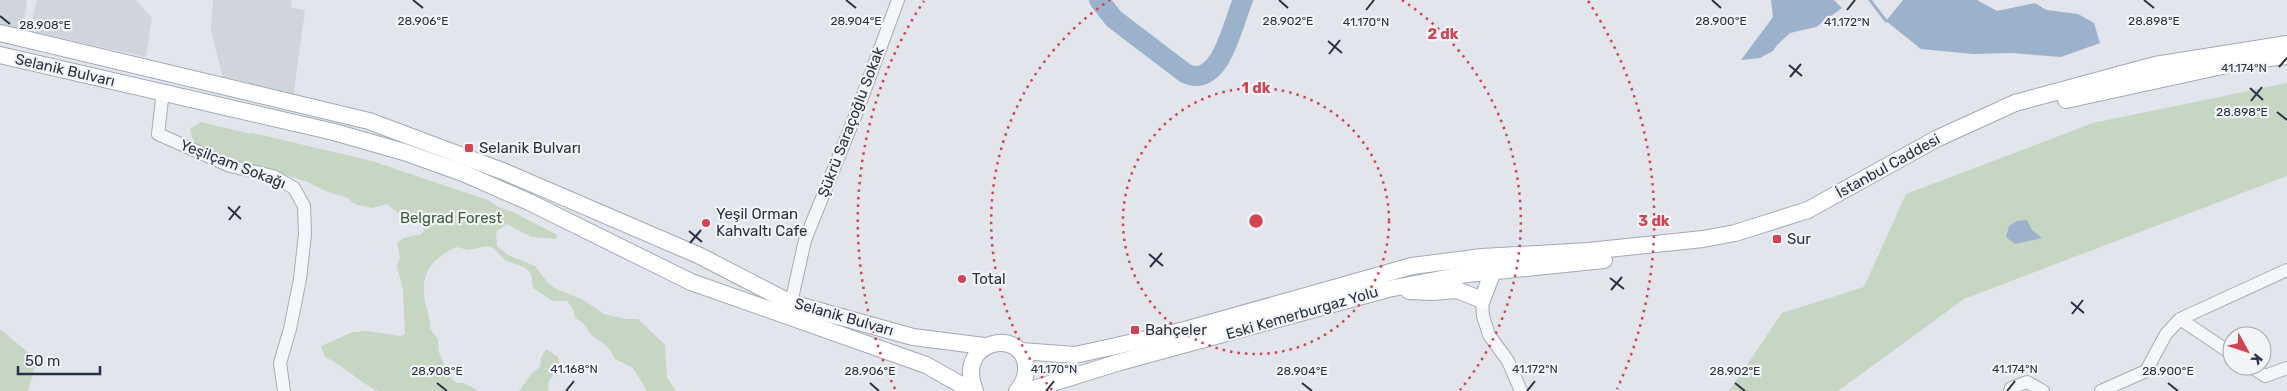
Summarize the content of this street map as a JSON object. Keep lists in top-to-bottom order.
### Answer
{
  "streets": {
    "main road": ["Selanik Bulvarı", "İstanbul Caddesi", "Eski Kemerburgaz Yolu"],
    "street": ["Şükrü Saraçoğlu Sokak", "Yeşilçam Sokağı"]
  },
  "crossings": [
    ["Selanik Bulvarı", "Şükrü Saraçoğlu Sokak"],
    ["Selanik Bulvarı", "Yeşilçam Sokağı"],
    ["Selanik Bulvarı", "Eski Kemerburgaz Yolu"],
    ["İstanbul Caddesi", "Eski Kemerburgaz Yolu"]
  ],
  "parks": ["Belgrad Forest"],
  "places": {
    "transit": ["Selanik Bulvarı", "Sur", "Bahçeler"],
    "other": ["Yeşil Orman Kahvaltı Cafe", "Total"]
  },
  "scale_bar": "50 m",
  "north": "bottom right",
  "coordinates": [
    "28.906°E",
    "28.900°E",
    "28.898°E",
    "28.904°E",
    "28.902°E",
    "41.170°N",
    "41.172°N",
    "28.908°E",
    "41.174°N",
    "41.168°N"
  ],
  "rings": ["2 dk", "1 dk", "3 dk"]
}
